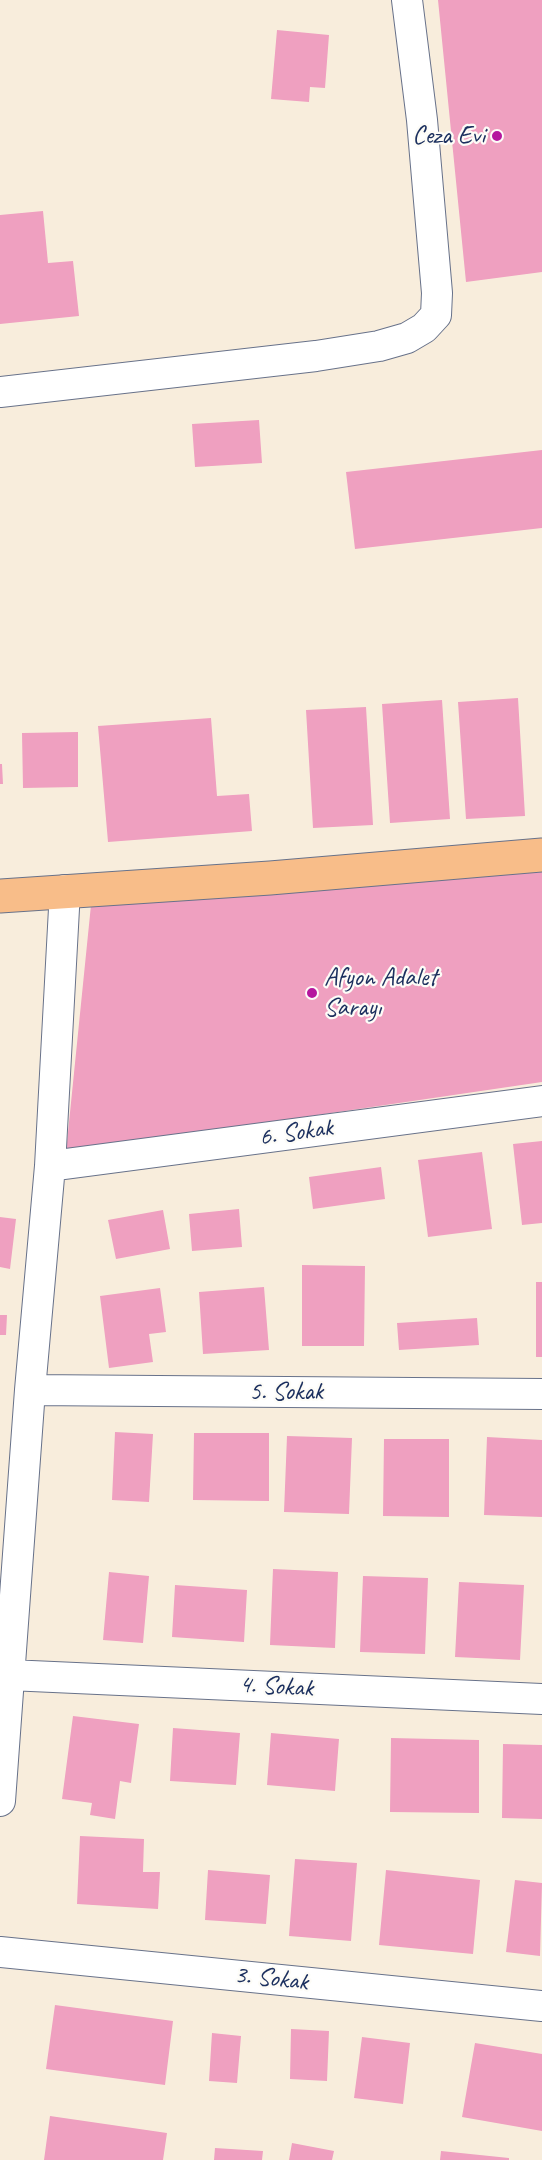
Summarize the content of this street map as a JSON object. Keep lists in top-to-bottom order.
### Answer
{
  "streets": {
    "street": [
      "6. Sokak",
      "5. Sokak",
      "4. Sokak",
      "3. Sokak"
    ]
  },
  "places": ["Ceza Evi", "Afyon Adalet Sarayı"]
}
